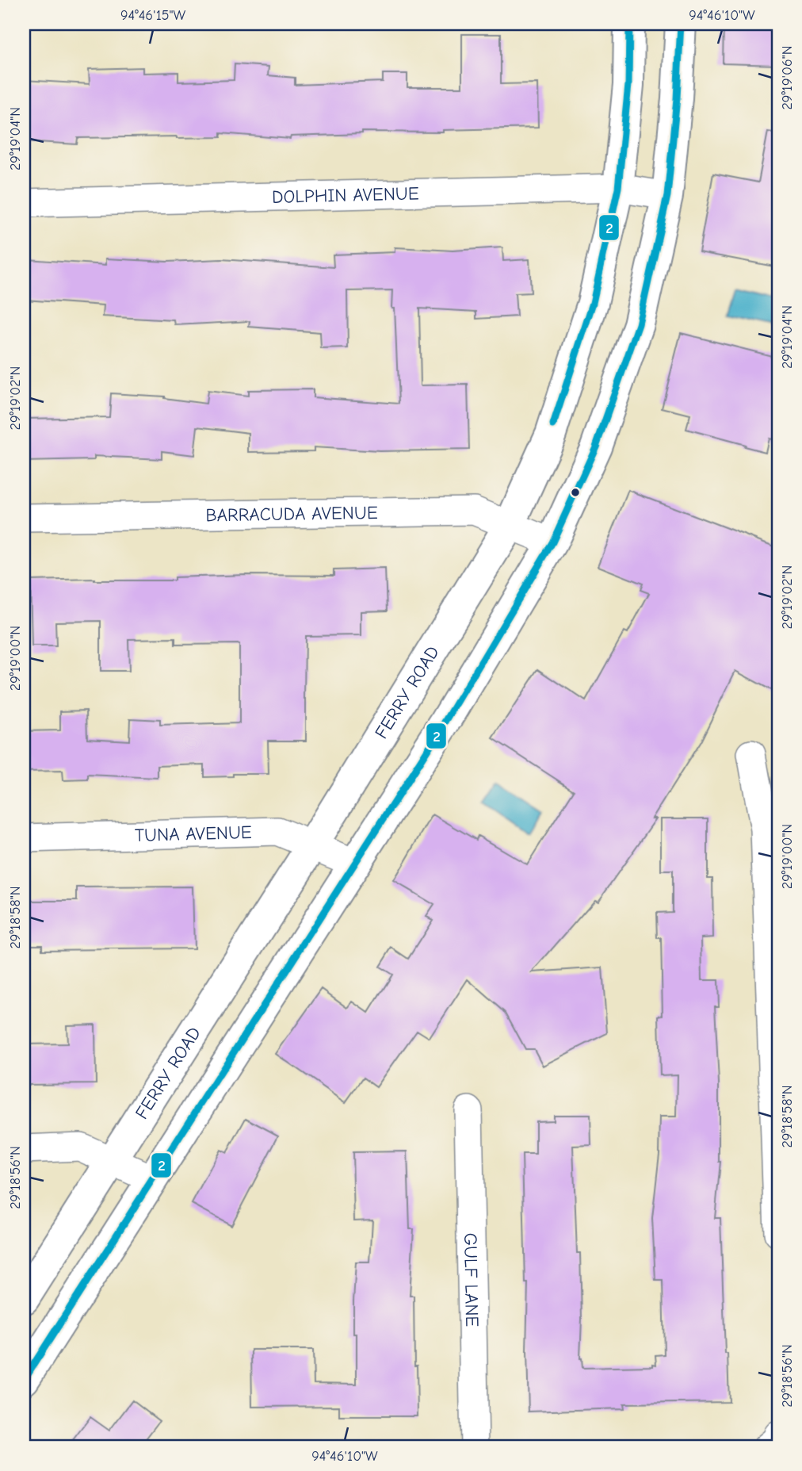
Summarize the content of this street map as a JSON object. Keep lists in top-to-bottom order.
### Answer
{
  "streets": {
    "main road": ["FERRY ROAD"],
    "street": [
      "DOLPHIN AVENUE",
      "BARRACUDA AVENUE",
      "TUNA AVENUE",
      "GULF LANE"
    ]
  },
  "crossings": [
    ["DOLPHIN AVENUE", "FERRY ROAD"],
    ["BARRACUDA AVENUE", "FERRY ROAD"],
    ["FERRY ROAD", "TUNA AVENUE"]
  ],
  "lines": ["transit line 2"],
  "coordinates": [
    "94°46'15\"W",
    "94°46'10\"W",
    "29°19'06\"N",
    "29°19'04\"N",
    "29°19'02\"N",
    "29°19'00\"N",
    "29°18'58\"N",
    "29°18'56\"N"
  ]
}
